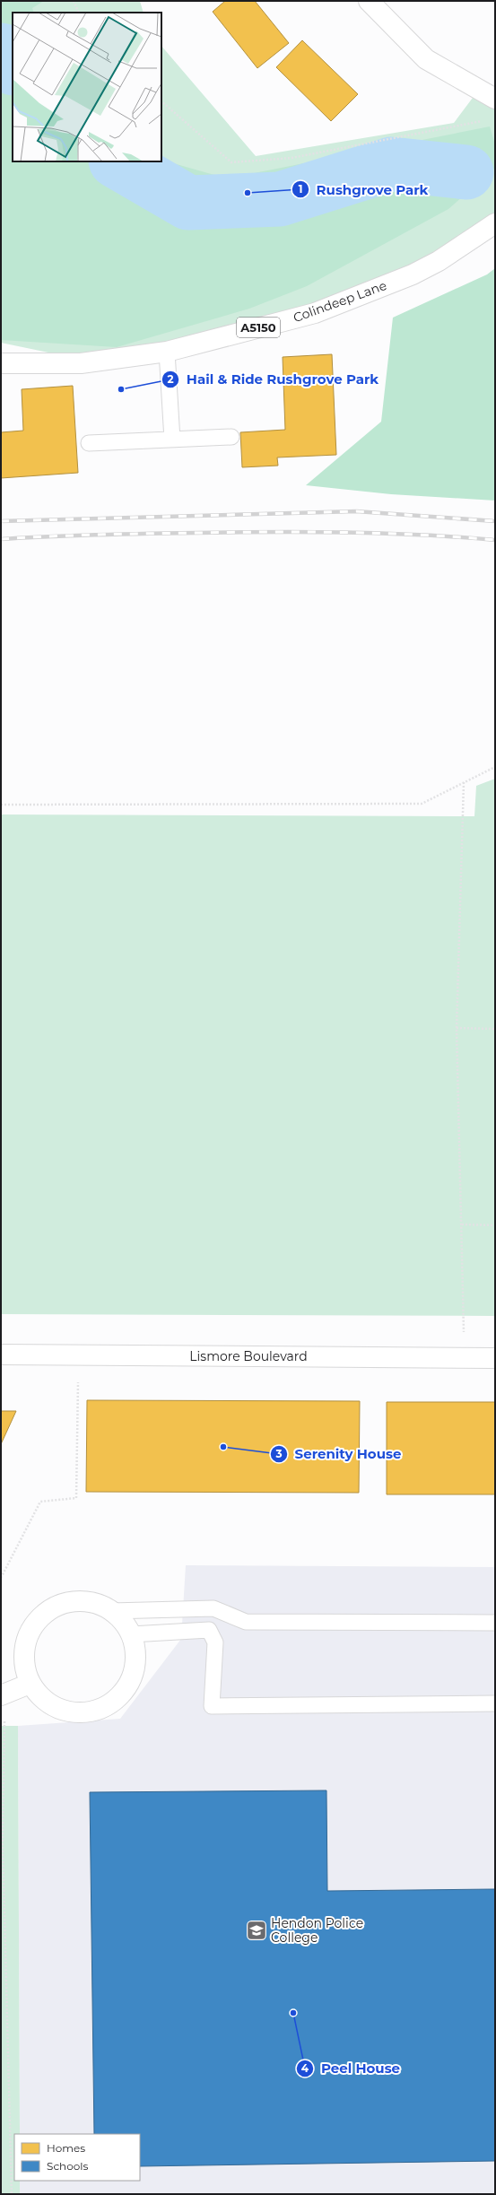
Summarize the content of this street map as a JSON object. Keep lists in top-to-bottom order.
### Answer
{
  "streets": {
    "street": ["Colindeep Lane", "A5150", "Lismore Boulevard"]
  },
  "places": {
    "other": [
      "Rushgrove Park",
      "Hail & Ride Rushgrove Park",
      "Serenity House",
      "Peel House"
    ],
    "school or university": ["Hendon Police College"]
  },
  "legend": ["Homes", "Schools"]
}
